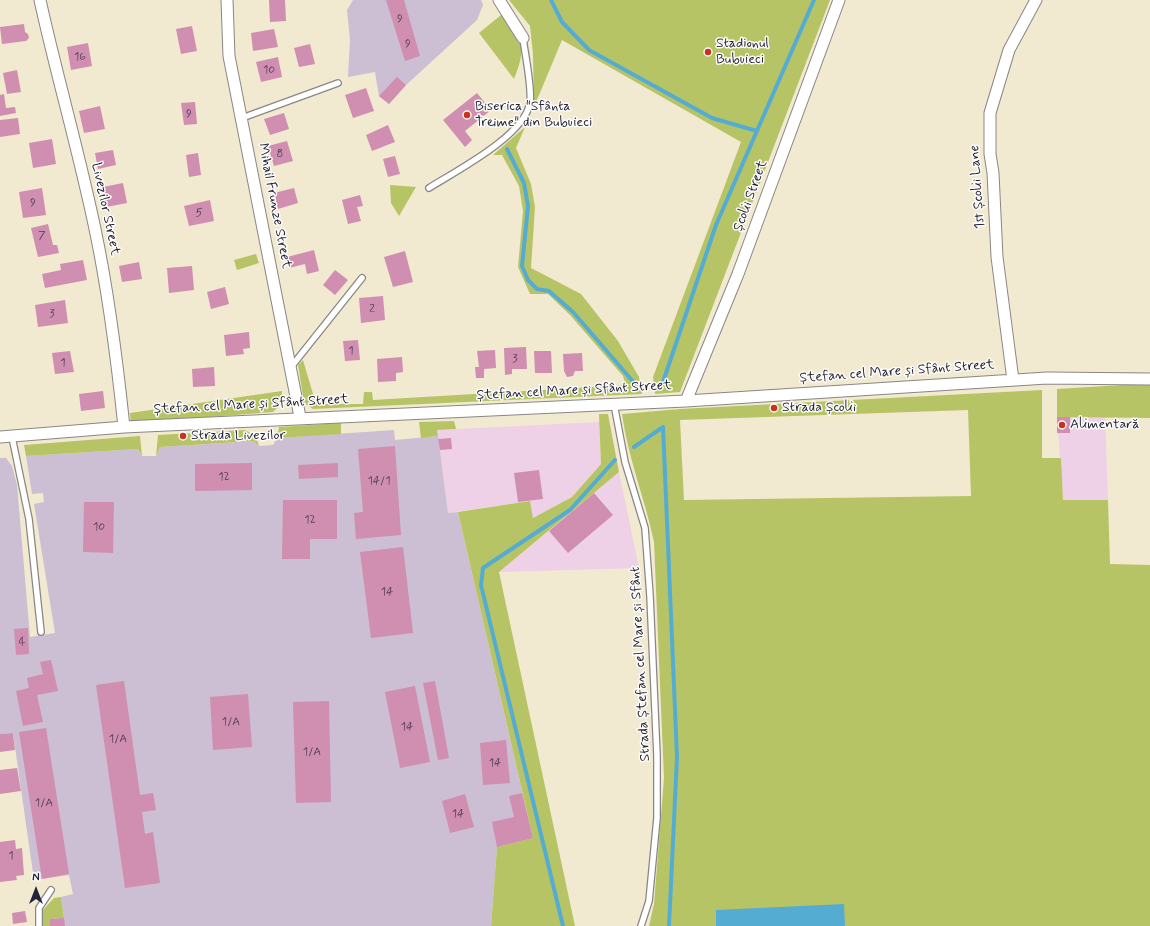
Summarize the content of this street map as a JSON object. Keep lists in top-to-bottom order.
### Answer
{
  "streets": {
    "street": [
      "1st Școlii Lane",
      "Școlii Street",
      "Mihail Frunze Street",
      "Livezilor Street",
      "Ștefan cel Mare și Sfânt Street"
    ],
    "lane": ["Strada Ștefan cel Mare și Sfânt"]
  },
  "crossings": [
    ["1st Școlii Lane", "Ștefan cel Mare și Sfânt Street"],
    ["Școlii Street", "Ștefan cel Mare și Sfânt Street"],
    ["Mihail Frunze Street", "Ștefan cel Mare și Sfânt Street"],
    ["Livezilor Street", "Ștefan cel Mare și Sfânt Street"],
    ["Ștefan cel Mare și Sfânt Street", "Strada Ștefan cel Mare și Sfânt"]
  ],
  "places": [
    "Stadionul Bubuieci",
    "Biserica \"Sfânta Treime\" din Bubuieci",
    "Strada Școlii",
    "Alimentară",
    "Strada Livezilor"
  ],
  "house_numbers": [
    "9",
    "9",
    "16",
    "10",
    "9",
    "8",
    "9",
    "5",
    "7",
    "2",
    "3",
    "1",
    "3",
    "1",
    "12",
    "14/1",
    "12",
    "10",
    "14",
    "4",
    "1/A",
    "14",
    "1/A",
    "1/A",
    "14",
    "1/A",
    "14",
    "1"
  ],
  "north": "top"
}
